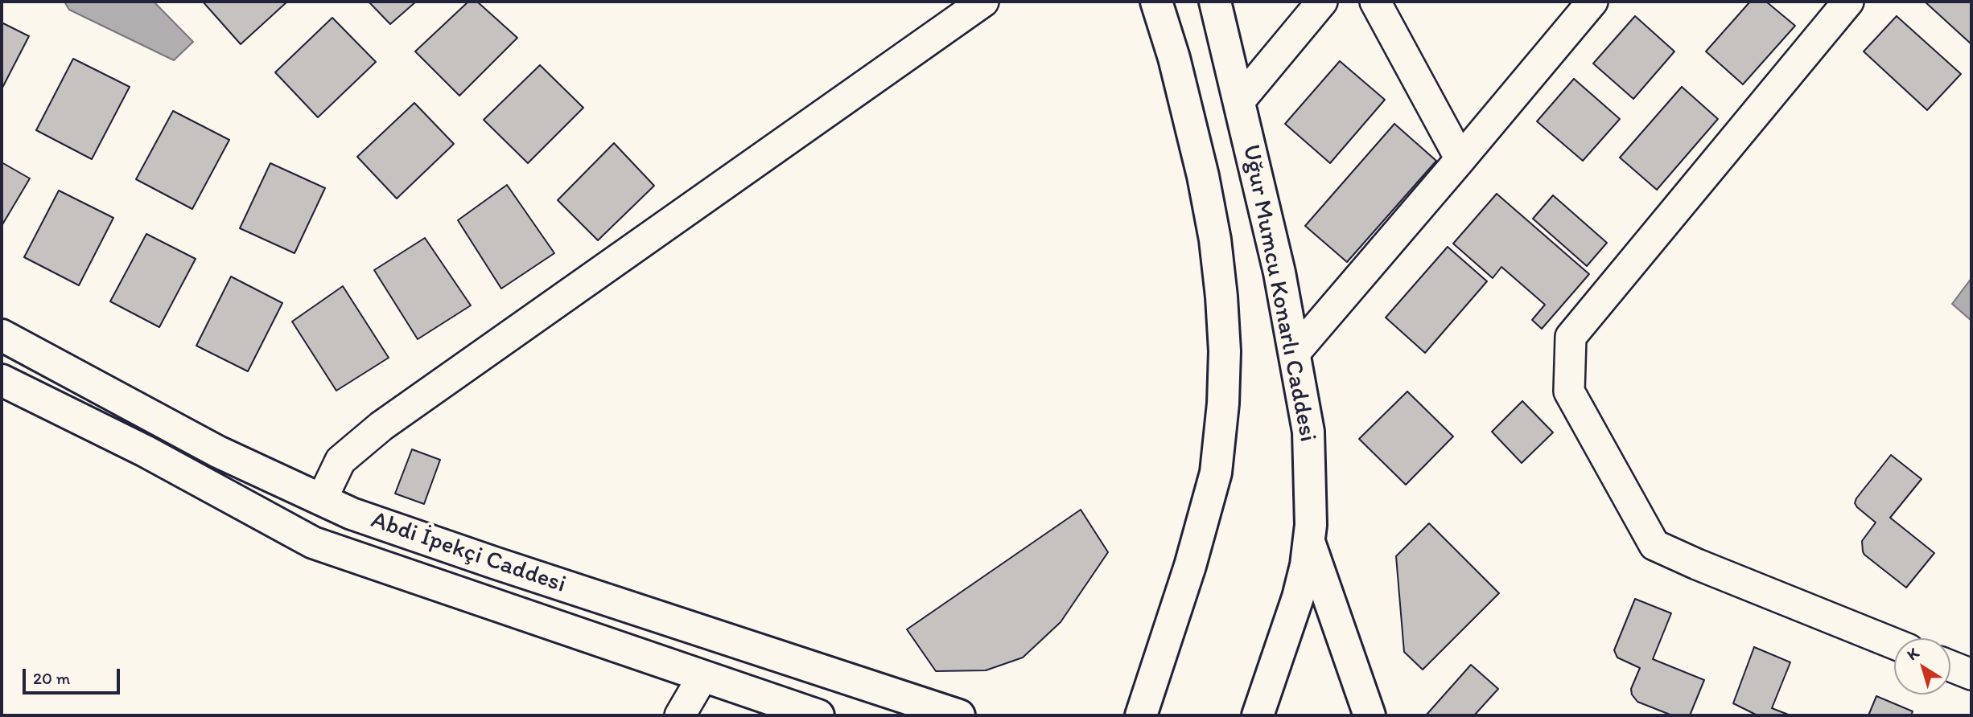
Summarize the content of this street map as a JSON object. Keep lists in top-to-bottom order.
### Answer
{
  "streets": {
    "street": ["Uğur Mumcu Konarlı Caddesi", "Abdi İpekçi Caddesi"]
  },
  "scale_bar": "20 m",
  "north": "top left"
}
